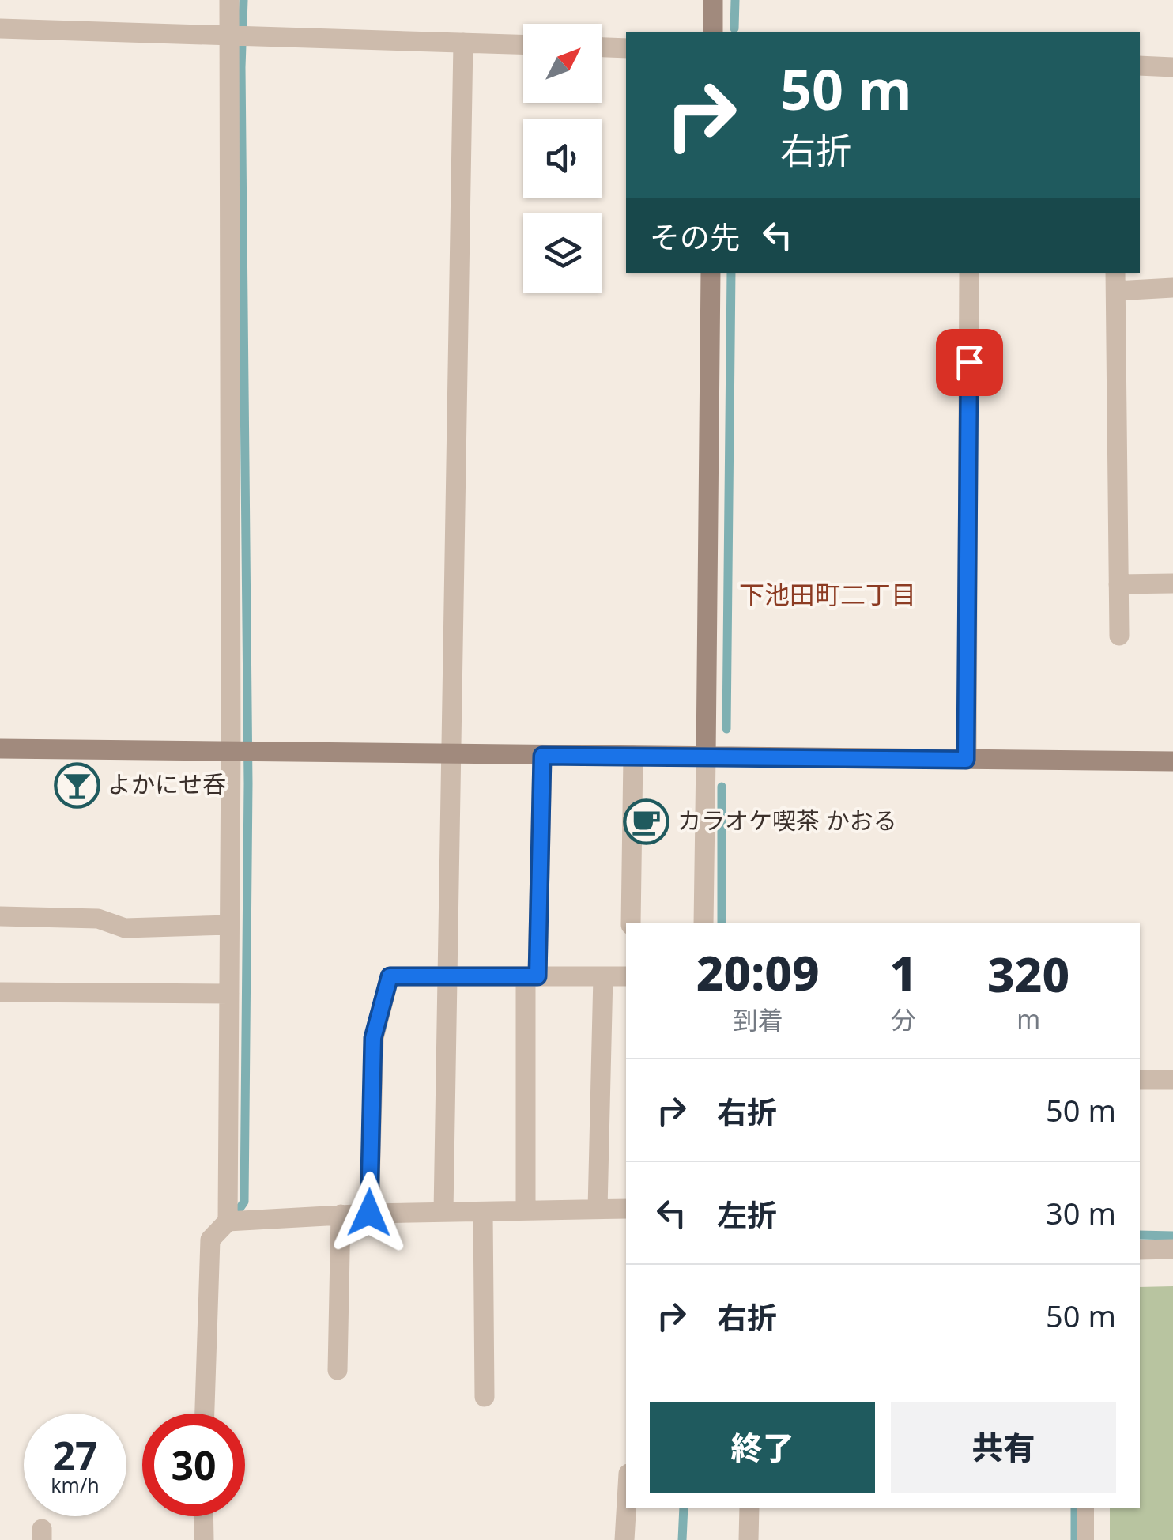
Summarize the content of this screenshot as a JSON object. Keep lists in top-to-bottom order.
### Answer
{
  "districts": ["下池田町二丁目"],
  "places": {
    "bar": ["よかにせ呑"],
    "cafe": ["カラオケ喫茶 かおる"]
  },
  "north": "top right",
  "page": {
    "turn": ["50 m", "右折"],
    "then": "その先",
    "eta": [
      "20:09",
      "到着",
      "1",
      "分",
      "320",
      "m"
    ],
    "list": [
      {
        "name": "右折",
        "value": "50 m"
      },
      {
        "name": "左折",
        "value": "30 m"
      },
      {
        "name": "右折",
        "value": "50 m"
      }
    ],
    "buttons": ["終了", "共有"],
    "speed": "27 km/h",
    "limit": "30"
  }
}
